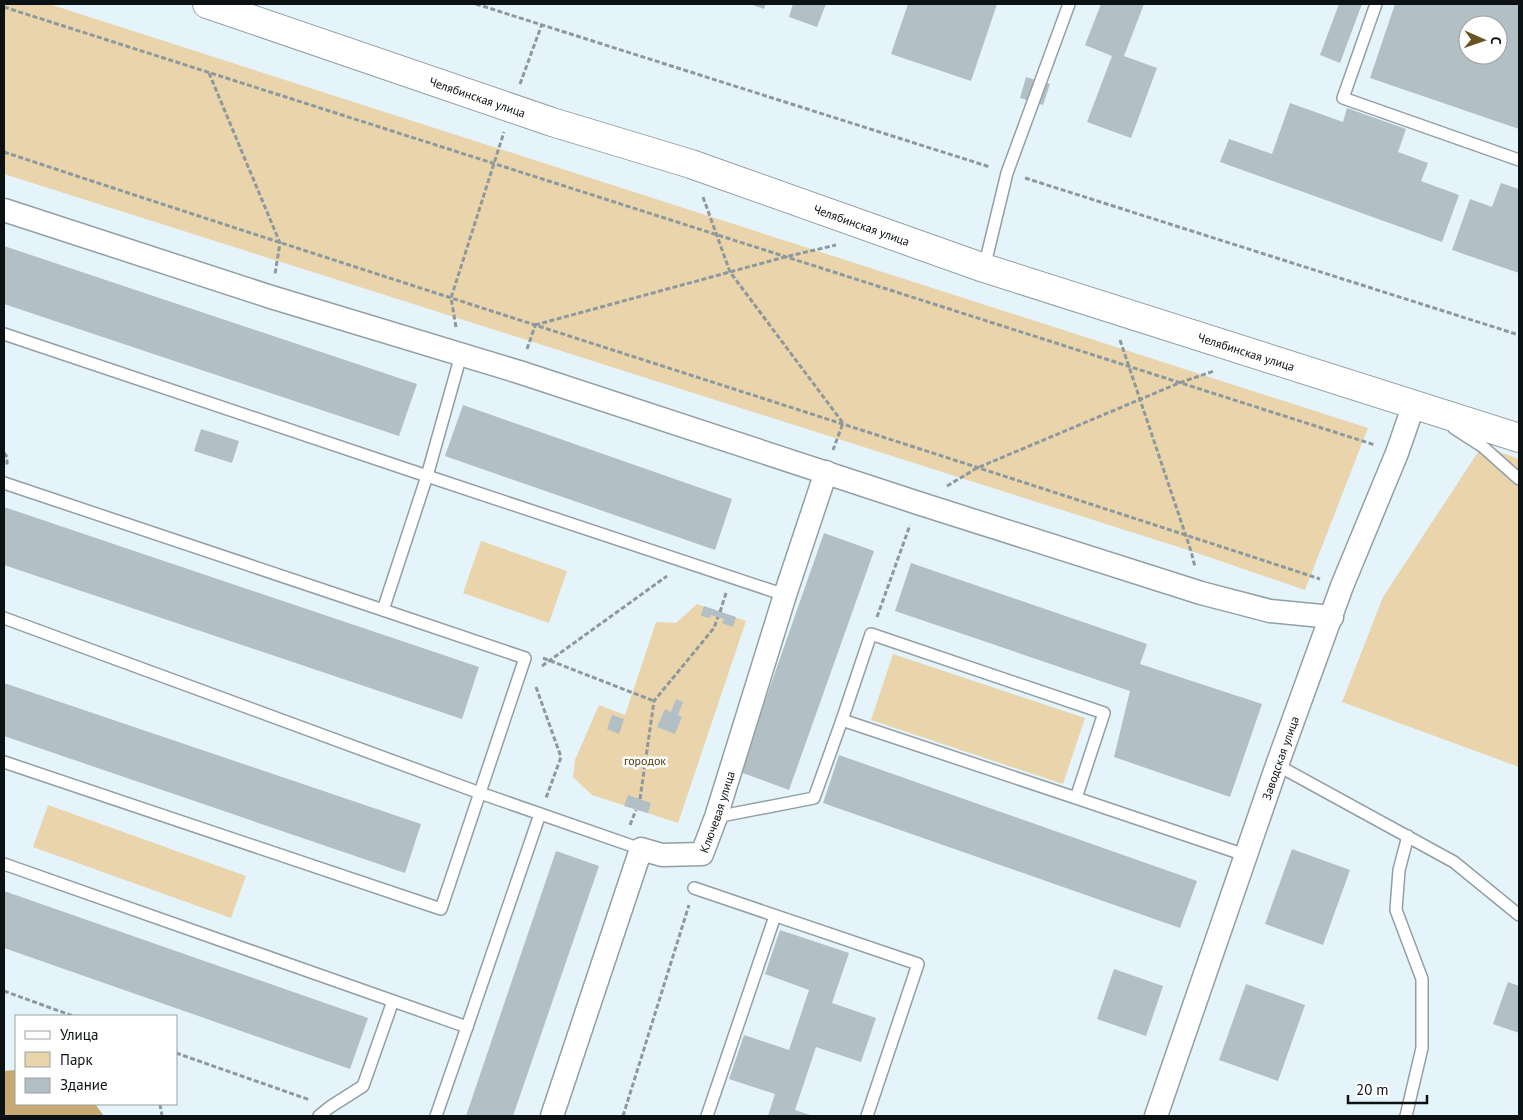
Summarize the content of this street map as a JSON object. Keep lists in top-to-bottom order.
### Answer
{
  "streets": {
    "street": ["Челябинская улица", "Заводская улица", "Ключевая улица"]
  },
  "crossings": [
    ["Челябинская улица", "Заводская улица"]
  ],
  "parks": ["городок"],
  "legend": ["Улица", "Парк", "Здание"],
  "scale_bar": "20 m",
  "north": "right"
}
